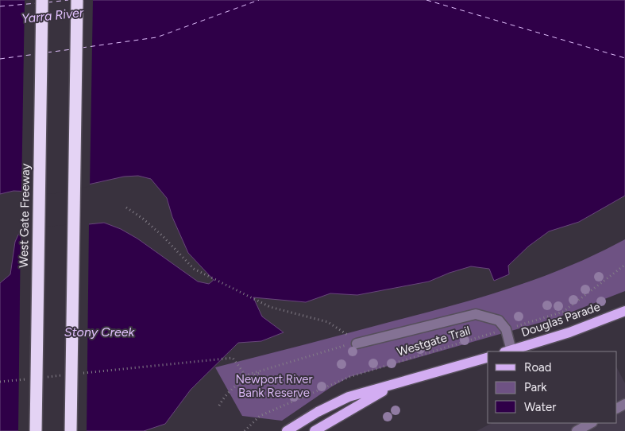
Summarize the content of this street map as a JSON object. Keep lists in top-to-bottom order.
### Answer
{
  "streets": {
    "highway": ["West Gate Freeway"],
    "main road": ["Douglas Parade"],
    "path": ["Westgate Trail"]
  },
  "water": ["Yarra River", "Stony Creek"],
  "parks": ["Newport River Bank Reserve"],
  "legend": ["Road", "Park", "Water"]
}
